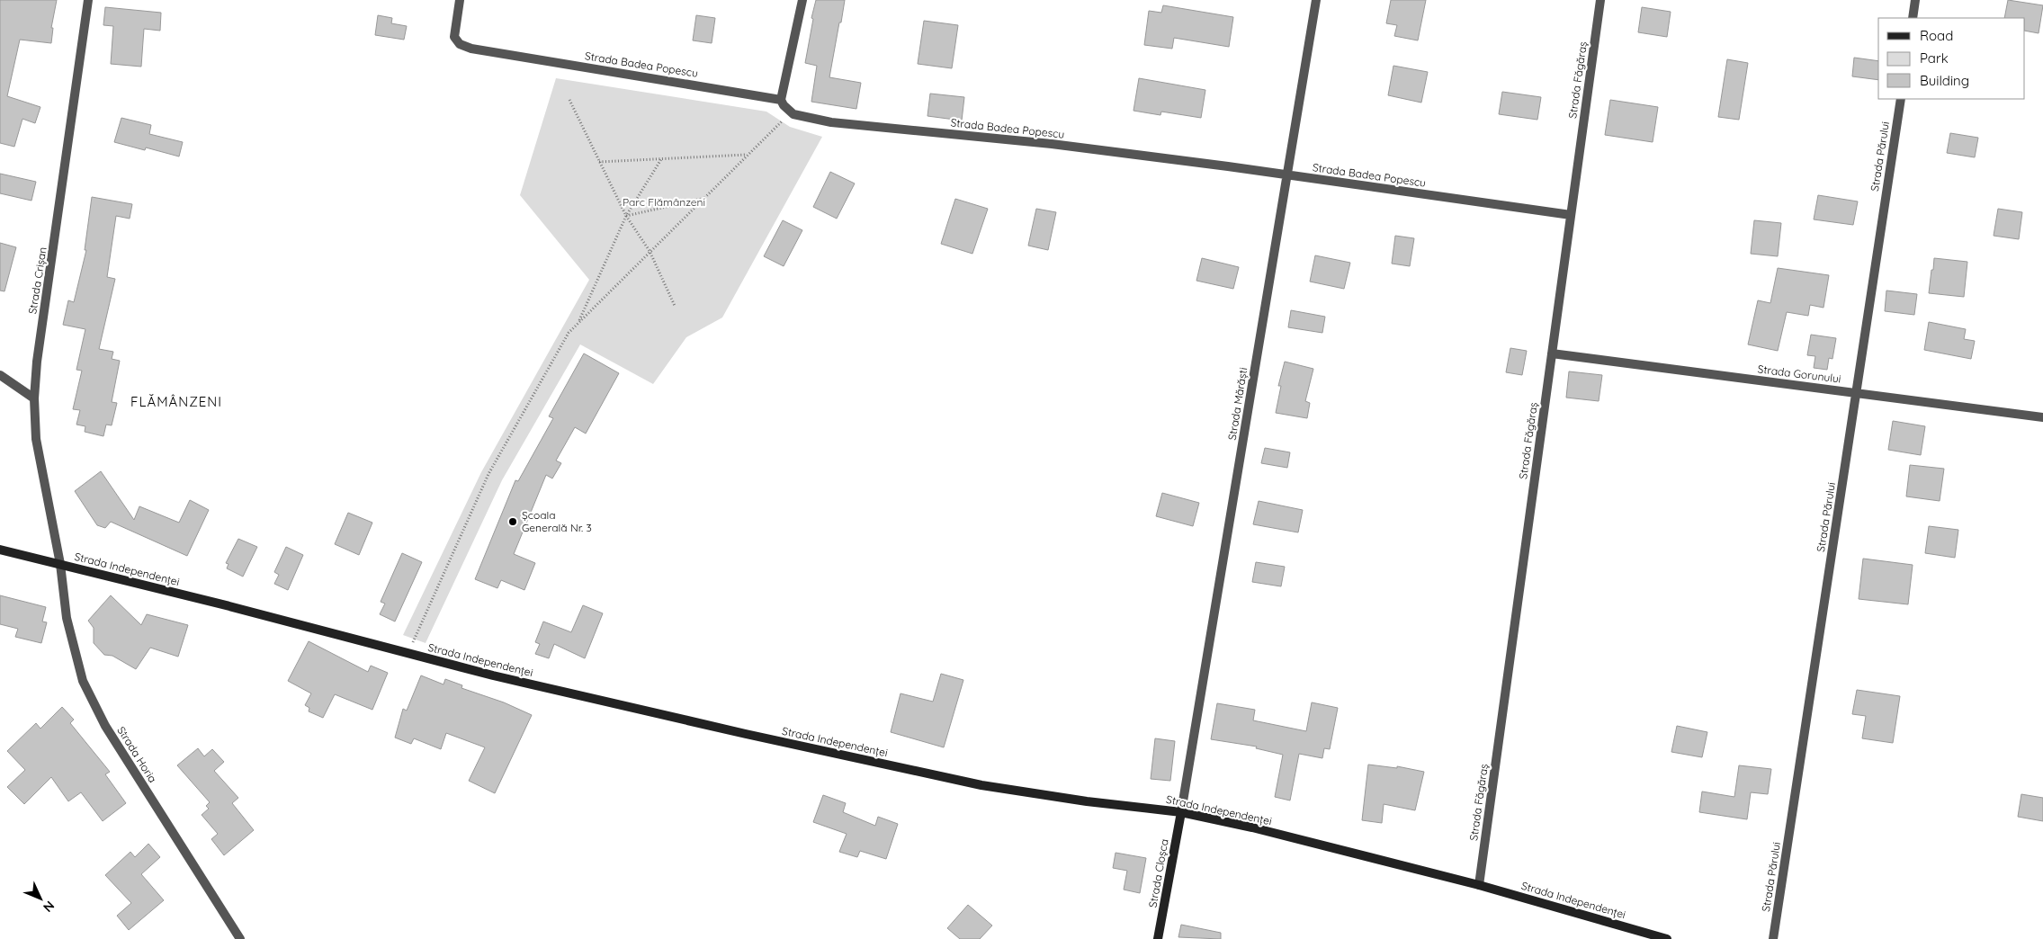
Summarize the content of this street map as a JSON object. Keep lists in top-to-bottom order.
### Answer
{
  "streets": {
    "street": [
      "Strada Badea Popescu",
      "Strada Făgăraș",
      "Strada Părului",
      "Strada Crișan",
      "Strada Gorunului",
      "Strada Mărăști",
      "Strada Independenței",
      "Strada Horia",
      "Strada Cloșca"
    ]
  },
  "crossings": [
    ["Strada Badea Popescu", "Strada Făgăraș"],
    ["Strada Badea Popescu", "Strada Mărăști"],
    ["Strada Făgăraș", "Strada Gorunului"],
    ["Strada Făgăraș", "Strada Independenței"],
    ["Strada Părului", "Strada Gorunului"],
    ["Strada Crișan", "Strada Independenței"],
    ["Strada Crișan", "Strada Horia"],
    ["Strada Mărăști", "Strada Independenței"],
    ["Strada Mărăști", "Strada Cloșca"],
    ["Strada Independenței", "Strada Horia"],
    ["Strada Independenței", "Strada Cloșca"]
  ],
  "districts": ["FLĂMÂNZENI"],
  "parks": ["Parc Flămânzeni"],
  "places": ["Școala Generală Nr. 3"],
  "legend": ["Road", "Park", "Building"],
  "north": "bottom right"
}
